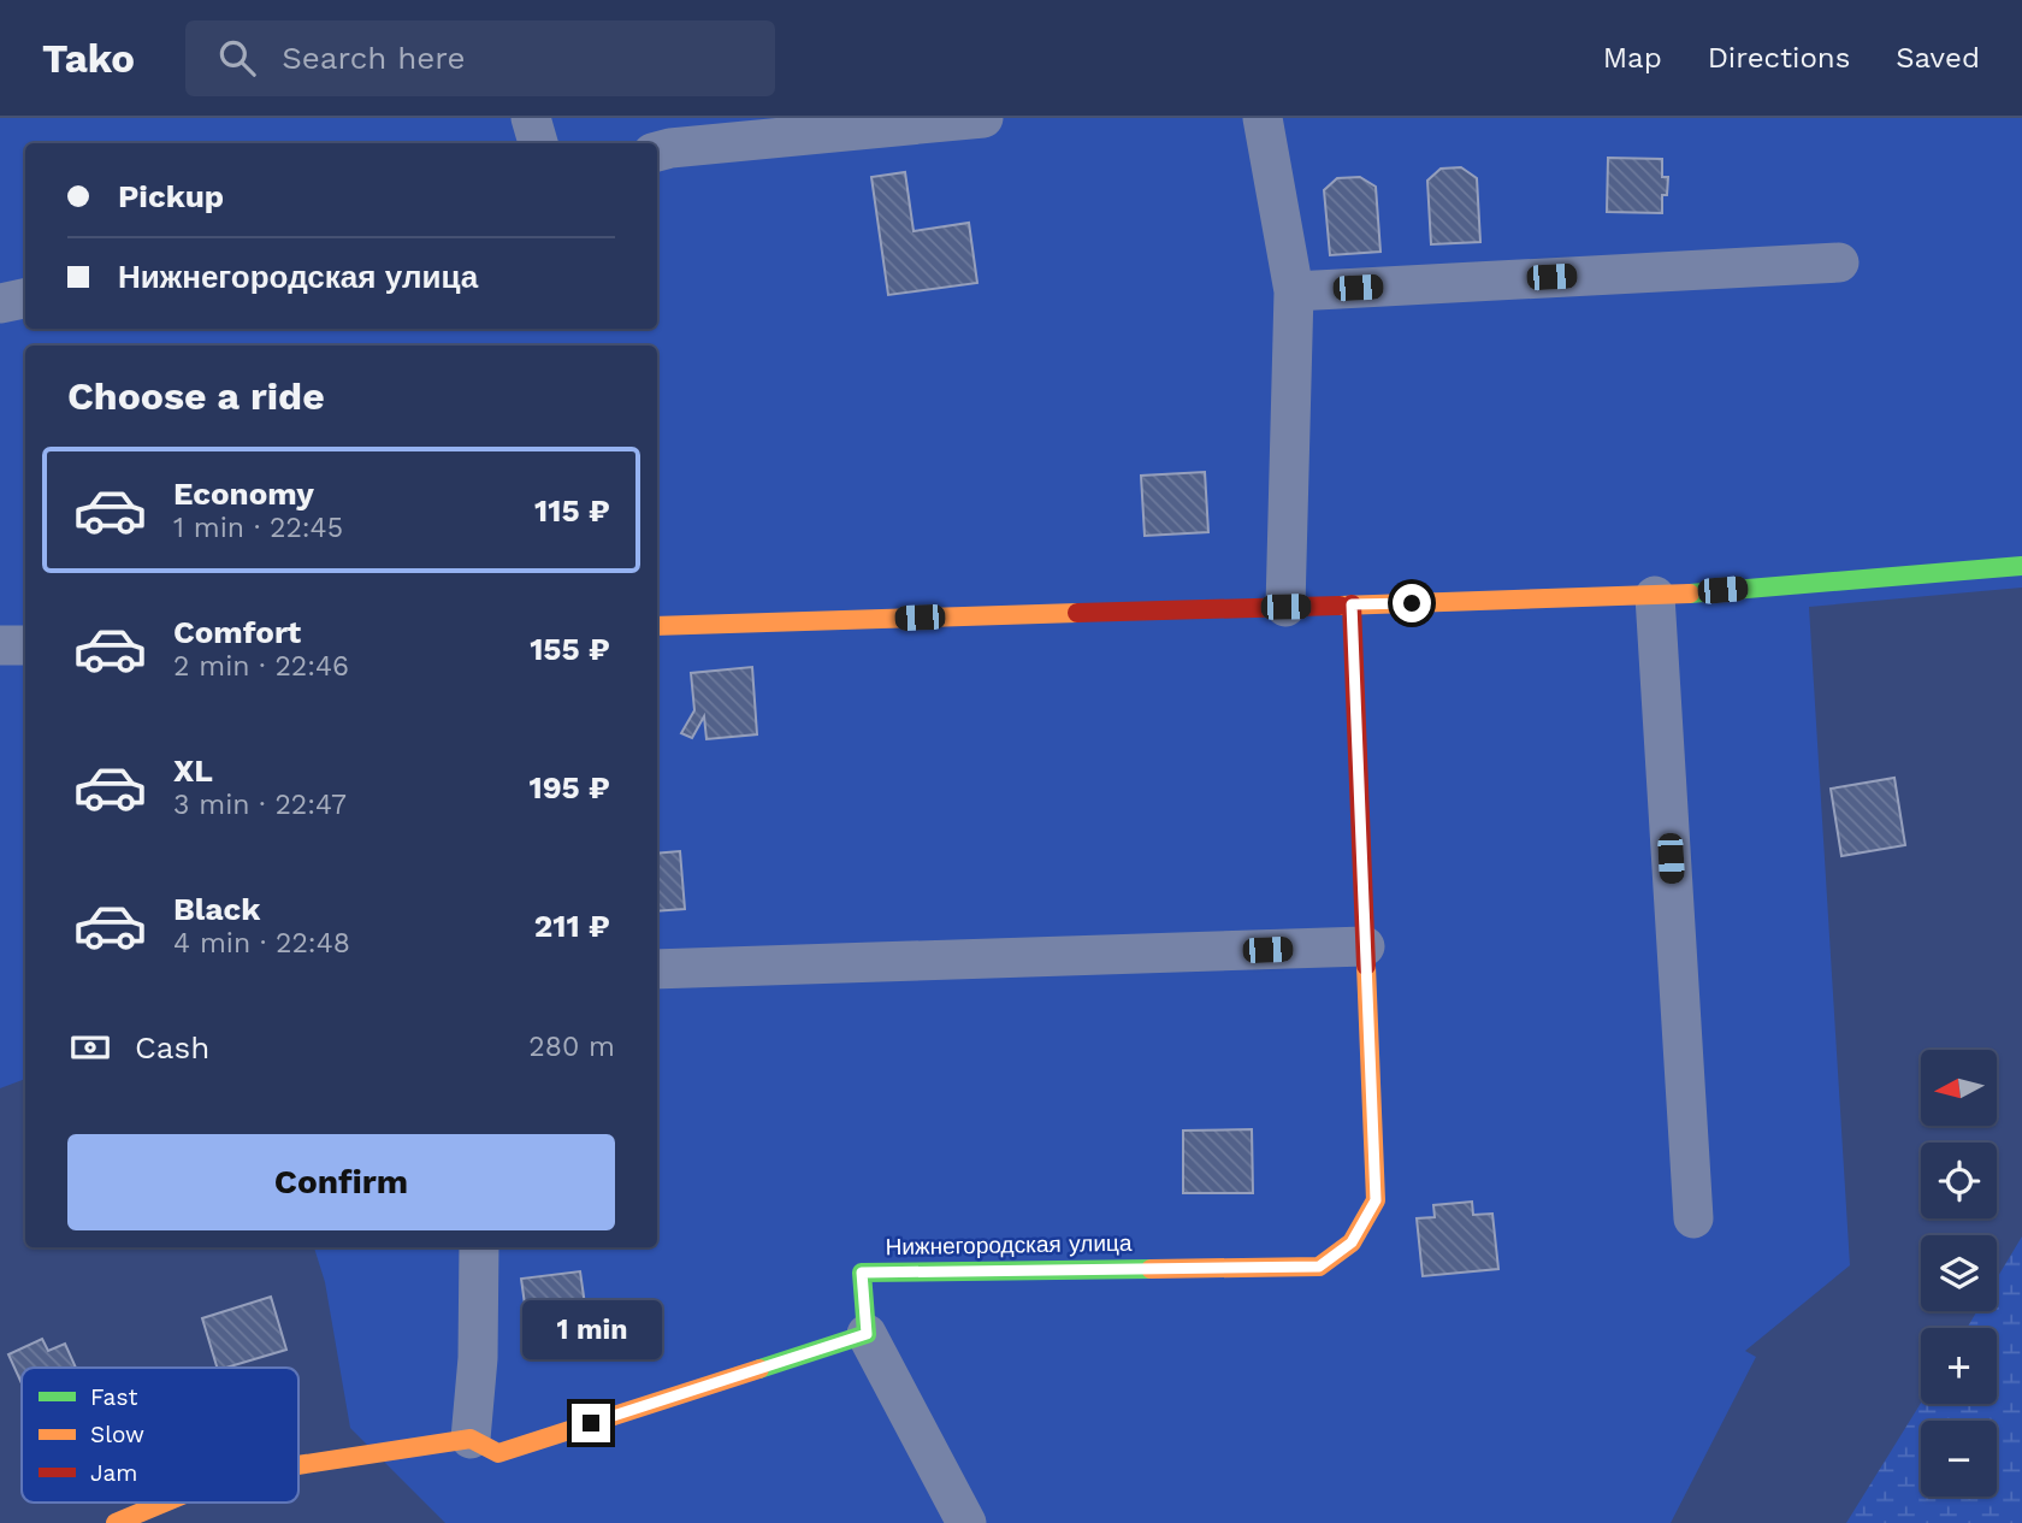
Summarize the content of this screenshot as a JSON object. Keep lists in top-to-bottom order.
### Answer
{
  "streets": {
    "street": ["Нижнегородская улица"]
  },
  "legend": ["Fast", "Slow", "Jam"],
  "north": "left",
  "page": {
    "header": "Tako",
    "search": "Search here",
    "nav": ["Map", "Directions", "Saved"],
    "banner": ["Pickup", "Нижнегородская улица"],
    "heading": "Choose a ride",
    "list": [
      {
        "name": "Economy",
        "note": "1 min · 22:45",
        "value": "115 ₽"
      },
      {
        "name": "Comfort",
        "note": "2 min · 22:46",
        "value": "155 ₽"
      },
      {
        "name": "XL",
        "note": "3 min · 22:47",
        "value": "195 ₽"
      },
      {
        "name": "Black",
        "note": "4 min · 22:48",
        "value": "211 ₽"
      }
    ],
    "pay": ["Cash", "280 m"],
    "map_buttons": ["+", "−"],
    "buttons": "Confirm",
    "bubble": "1 min"
  }
}
